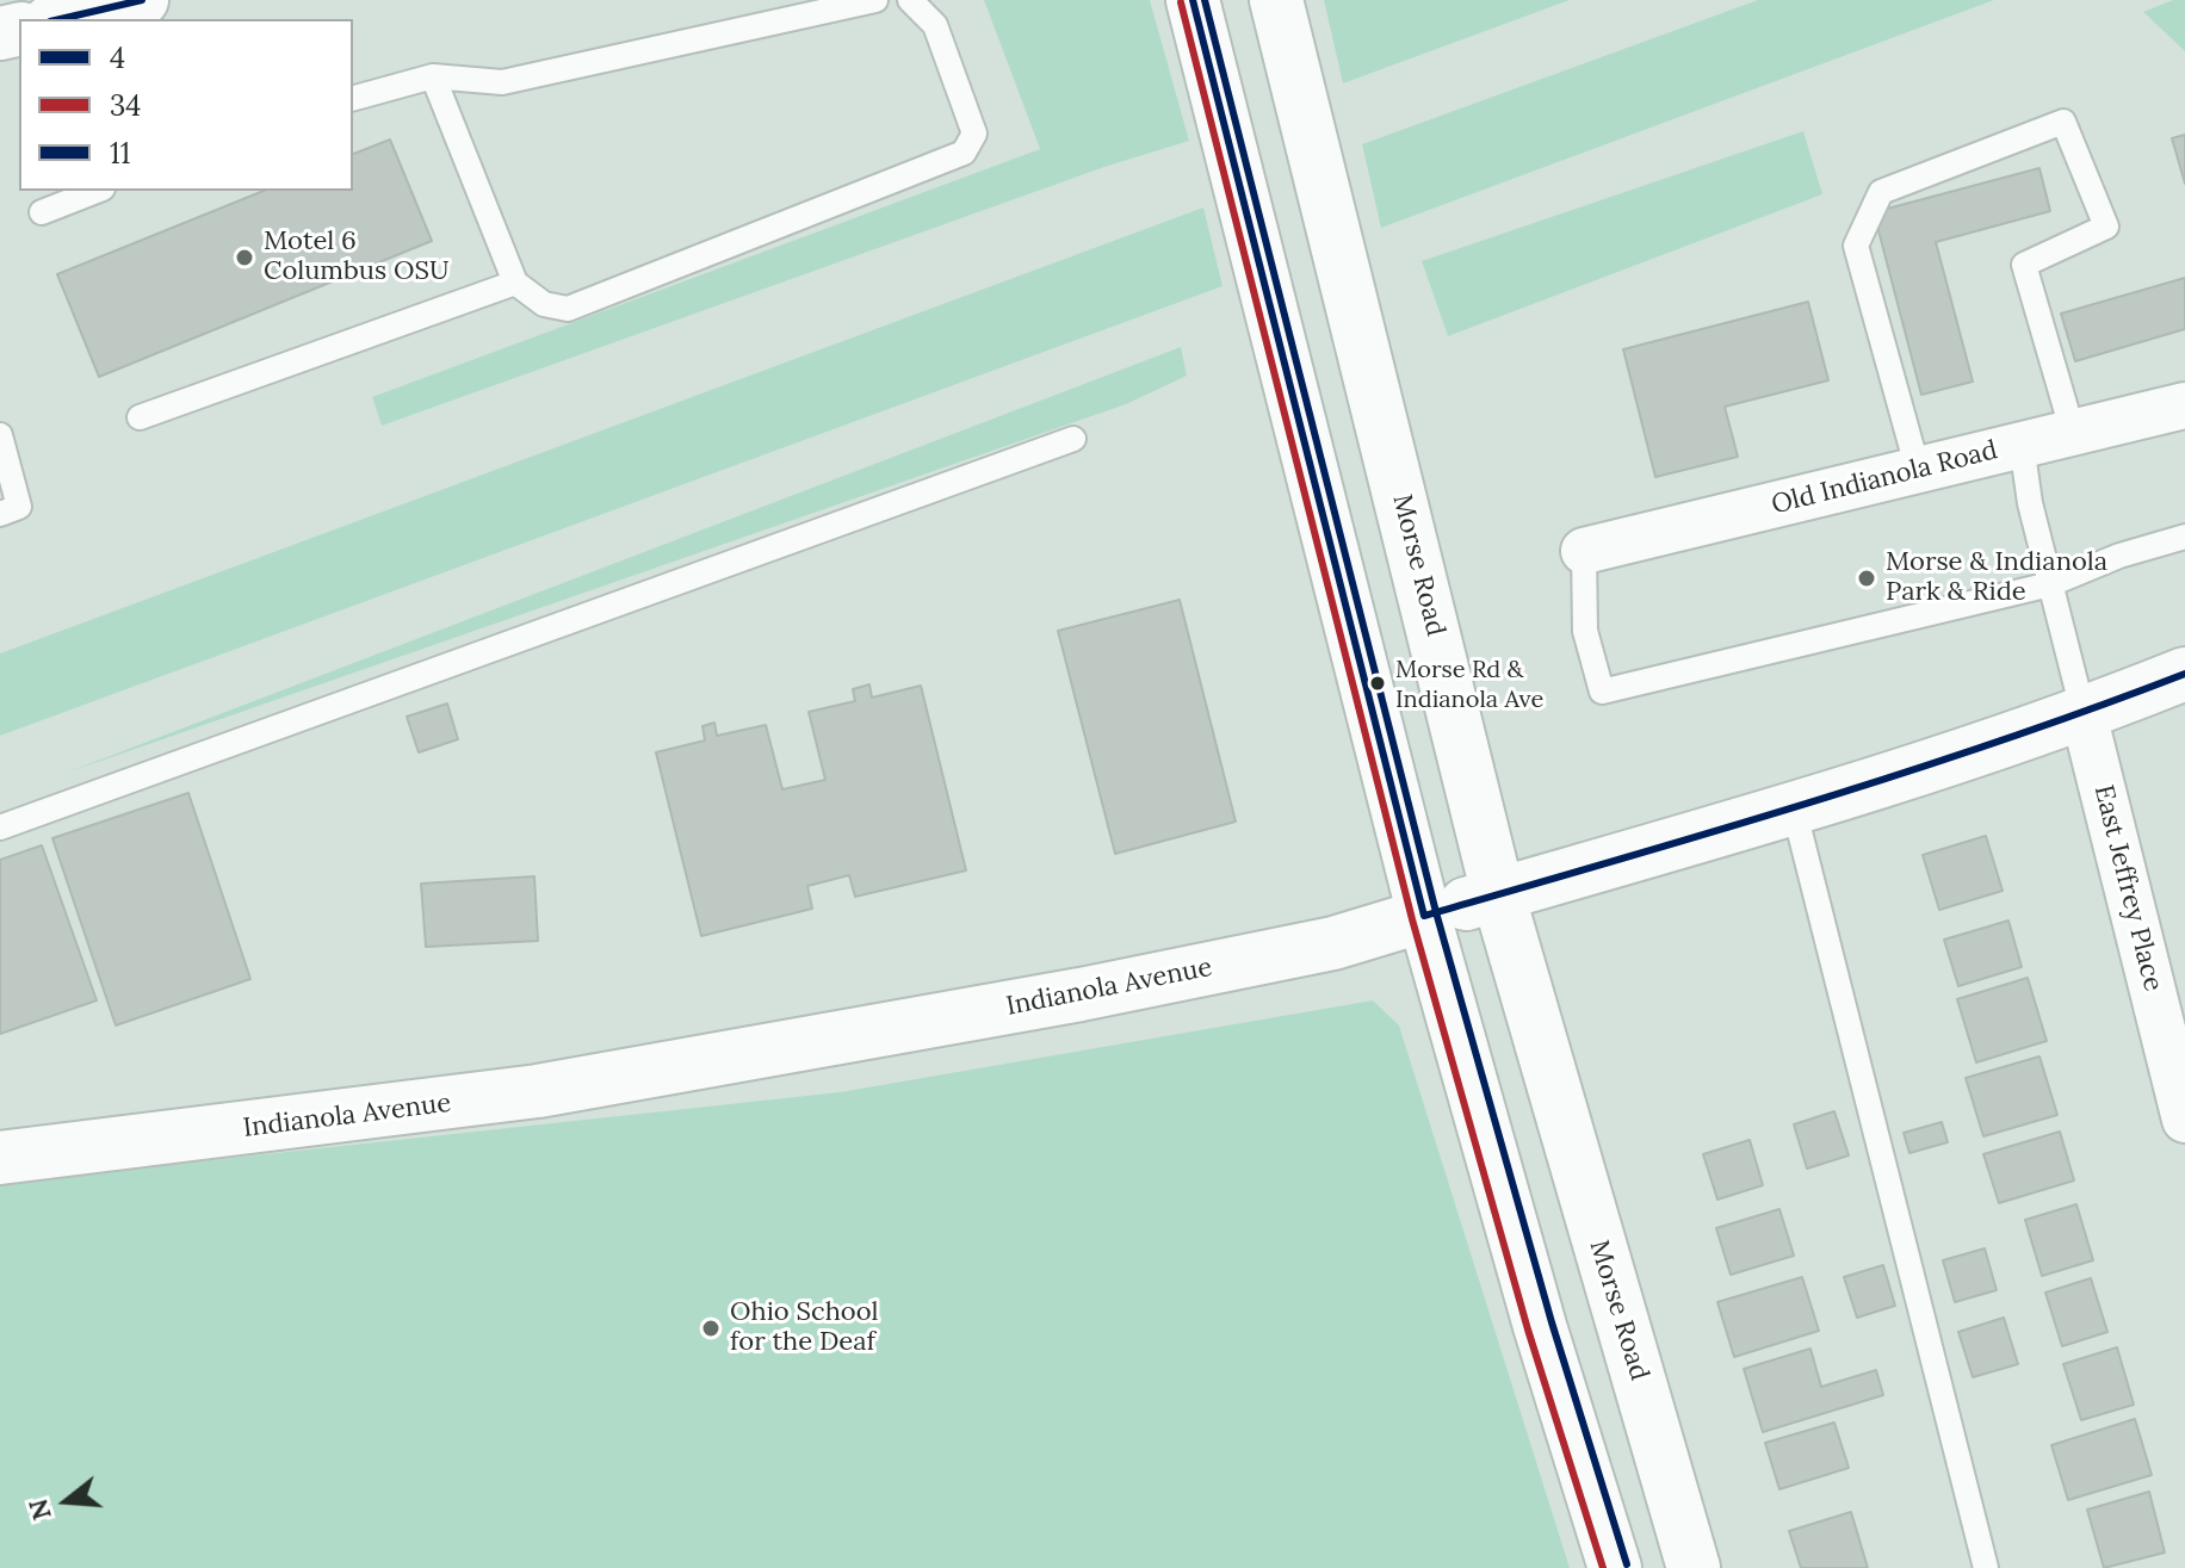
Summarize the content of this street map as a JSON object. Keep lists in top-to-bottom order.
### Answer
{
  "streets": {
    "main road": ["Morse Road", "Indianola Avenue"],
    "street": ["Old Indianola Road", "East Jeffrey Place"]
  },
  "crossings": [
    ["Morse Road", "Indianola Avenue"],
    ["East Jeffrey Place", "Indianola Avenue"]
  ],
  "places": [
    "Motel 6 Columbus OSU",
    "Morse & Indianola Park & Ride",
    "Morse Rd & Indianola Ave",
    "Ohio School for the Deaf"
  ],
  "lines": ["transit line 4", "transit line 11", "transit line 34"],
  "legend": ["4", "34", "11"],
  "north": "left"
}
